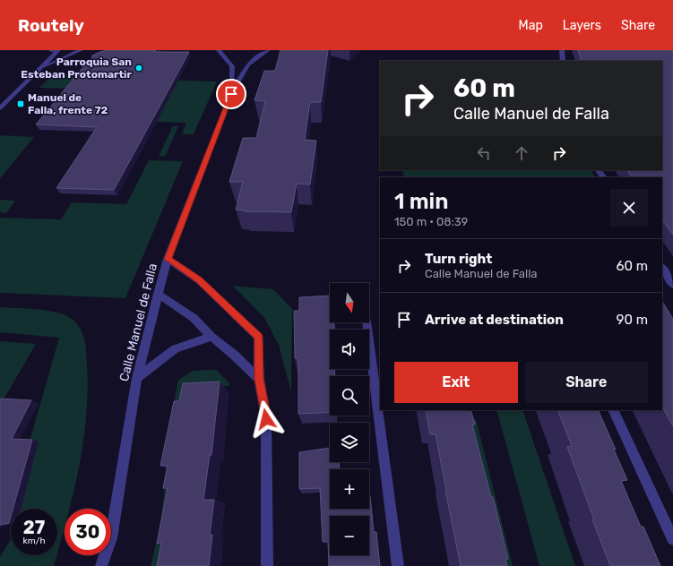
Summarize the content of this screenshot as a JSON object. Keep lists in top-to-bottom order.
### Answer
{
  "streets": {
    "street": ["Calle Manuel de Falla"]
  },
  "places": {
    "other": ["Parroquia San Esteban Protomartir"],
    "transit": ["Manuel de Falla, frente 72"]
  },
  "north": "bottom",
  "page": {
    "header": "Routely",
    "nav": ["Map", "Layers", "Share"],
    "turn": ["60 m", "Calle Manuel de Falla"],
    "heading": ["1 min", "150 m · 08:39"],
    "list": [
      {
        "name": "Turn right",
        "note": "Calle Manuel de Falla",
        "value": "60 m"
      },
      {
        "name": "Arrive at destination",
        "value": "90 m"
      }
    ],
    "map_buttons": ["+", "−"],
    "buttons": ["Exit", "Share"],
    "speed": "27 km/h",
    "limit": "30"
  }
}
